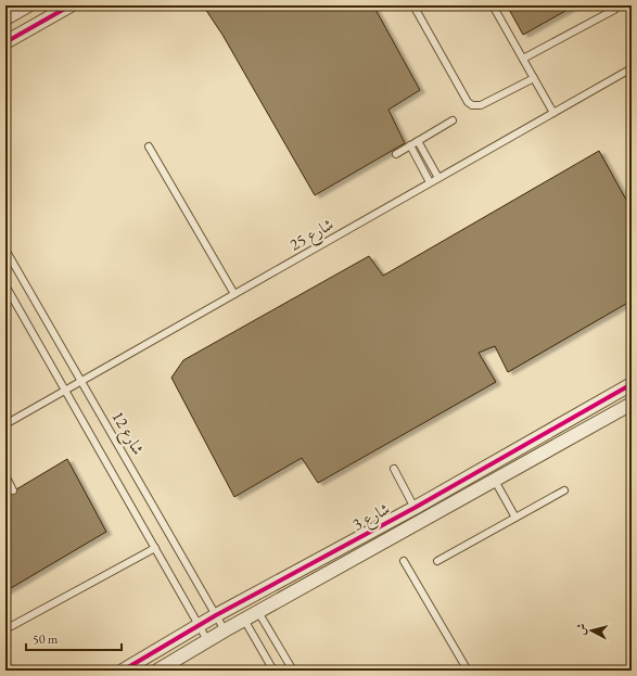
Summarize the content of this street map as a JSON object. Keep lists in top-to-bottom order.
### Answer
{
  "streets": {
    "street": ["شارع 3"],
    "lane": ["شارع 25", "شارع 12"]
  },
  "crossings": [
    ["شارع 25", "شارع 12"],
    ["شارع 12", "شارع 3"]
  ],
  "scale_bar": "50 m",
  "north": "left"
}
